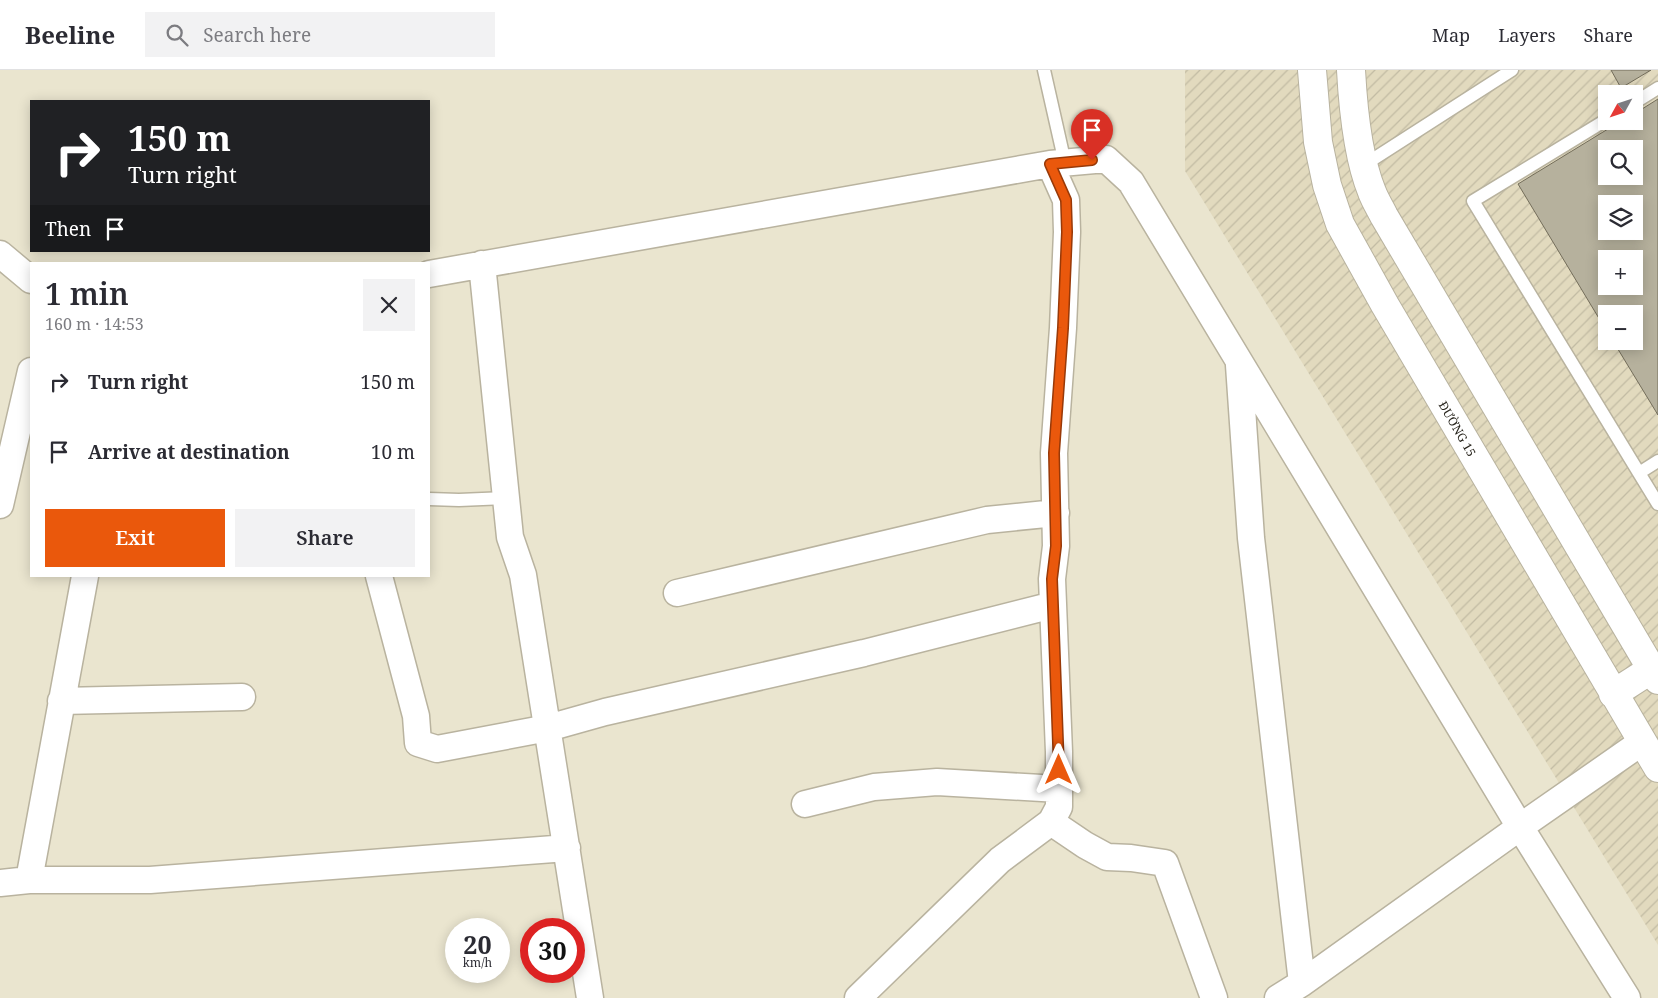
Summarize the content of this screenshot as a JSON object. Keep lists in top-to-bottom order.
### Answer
{
  "streets": {
    "street": ["ĐƯỜNG 15"]
  },
  "north": "bottom left",
  "page": {
    "header": "Beeline",
    "search": "Search here",
    "nav": ["Map", "Layers", "Share"],
    "map_buttons": ["+", "−"],
    "turn": ["150 m", "Turn right"],
    "then": "Then",
    "heading": ["1 min", "160 m · 14:53"],
    "list": [
      {
        "name": "Turn right",
        "value": "150 m"
      },
      {
        "name": "Arrive at destination",
        "value": "10 m"
      }
    ],
    "buttons": ["Exit", "Share"],
    "speed": "20 km/h",
    "limit": "30"
  }
}
